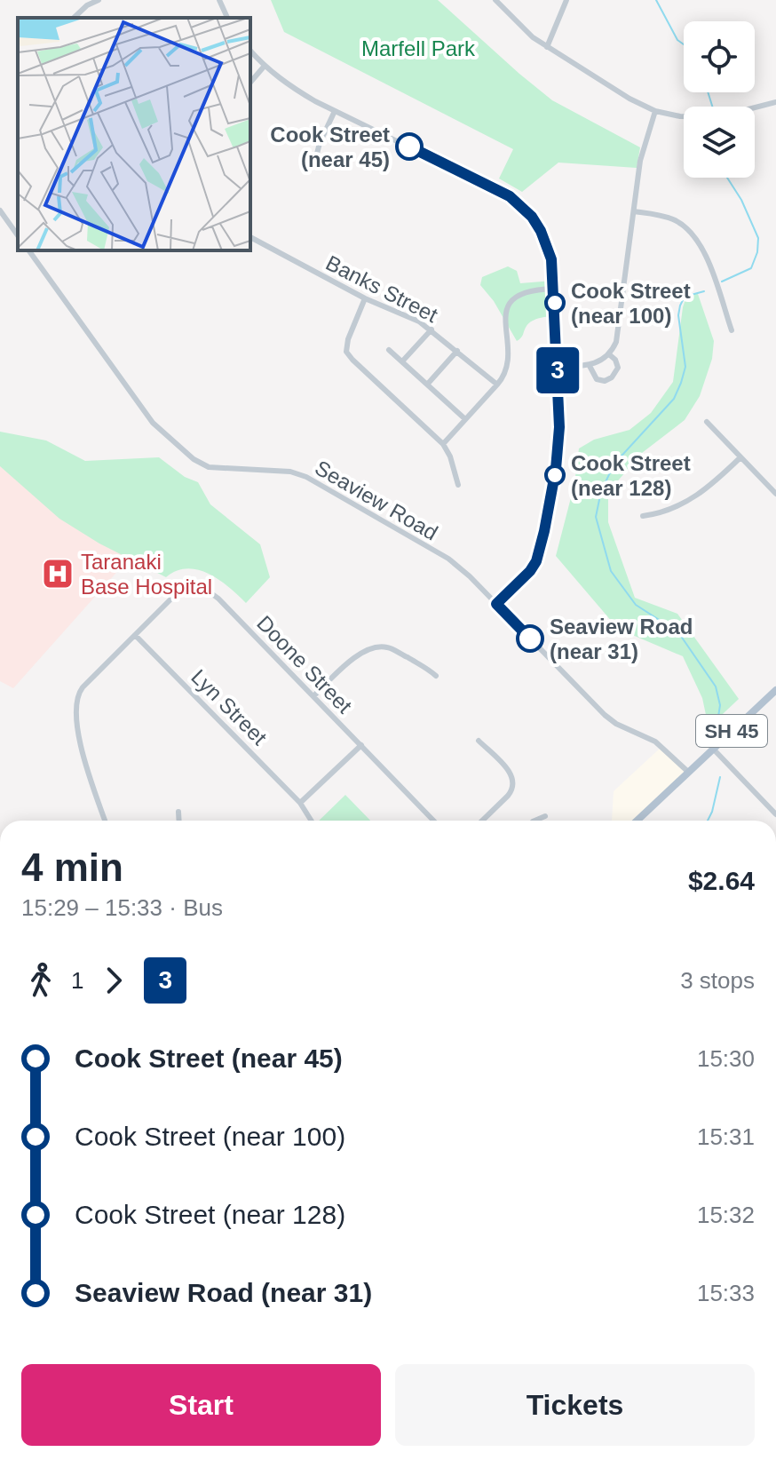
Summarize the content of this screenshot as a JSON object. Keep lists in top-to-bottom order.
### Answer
{
  "streets": {
    "main road": ["SH 45"],
    "street": [
      "Banks Street",
      "Seaview Road",
      "Doone Street",
      "Lyn Street"
    ]
  },
  "crossings": [
    ["Seaview Road", "SH 45"],
    ["Doone Street", "Lyn Street"]
  ],
  "parks": ["Marfell Park"],
  "places": {
    "other": [
      "Cook Street (near 45)",
      "Cook Street (near 100)",
      "Cook Street (near 128)",
      "Seaview Road (near 31)"
    ],
    "hospital": ["Taranaki Base Hospital"]
  },
  "lines": ["bus line 3"],
  "page": {
    "on_map": "3",
    "heading": ["4 min", "15:29 – 15:33 · Bus", "$2.64"],
    "legs": ["1", "3", "3 stops"],
    "list": [
      {
        "name": "Cook Street (near 45)",
        "value": "15:30"
      },
      {
        "name": "Cook Street (near 100)",
        "value": "15:31"
      },
      {
        "name": "Cook Street (near 128)",
        "value": "15:32"
      },
      {
        "name": "Seaview Road (near 31)",
        "value": "15:33"
      }
    ],
    "buttons": ["Start", "Tickets"]
  }
}
